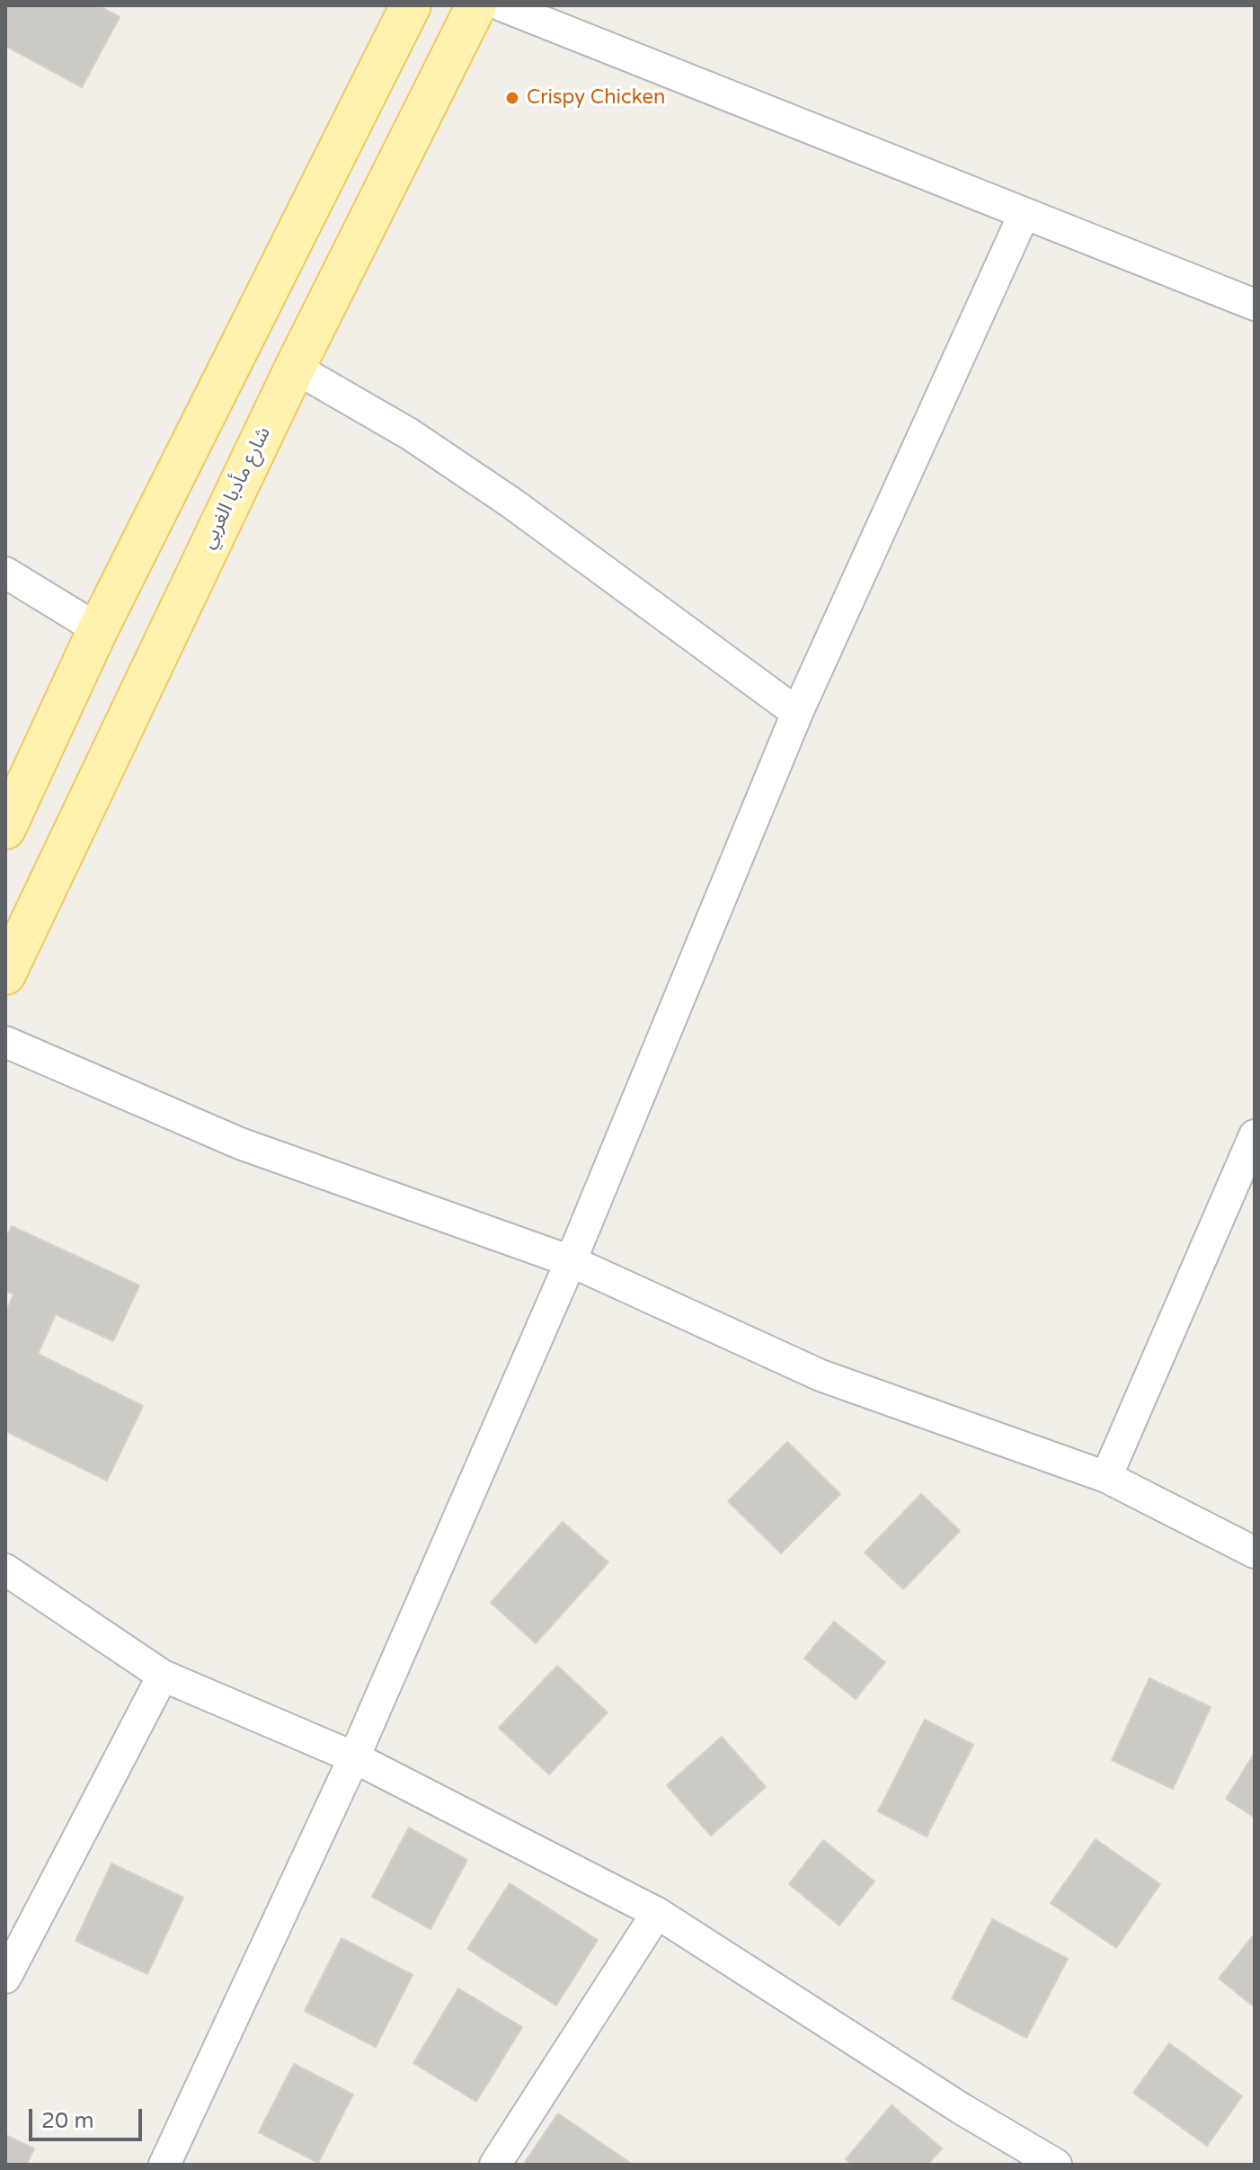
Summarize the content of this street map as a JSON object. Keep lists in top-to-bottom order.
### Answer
{
  "streets": {
    "main road": ["شارع مأدبا الغربي"]
  },
  "places": ["Crispy Chicken"],
  "scale_bar": "20 m"
}
